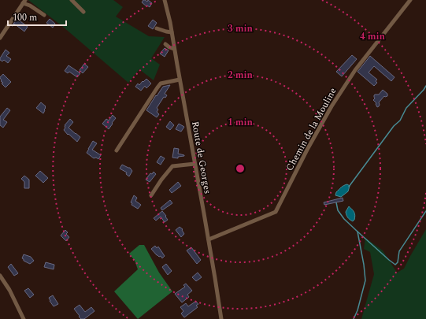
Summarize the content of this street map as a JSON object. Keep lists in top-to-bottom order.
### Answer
{
  "streets": {
    "street": ["Chemin de la Mouline", "Route de Georges"]
  },
  "crossings": [
    ["Chemin de la Mouline", "Route de Georges"]
  ],
  "scale_bar": "100 m",
  "rings": [
    "3 min",
    "4 min",
    "2 min",
    "1 min"
  ]
}
